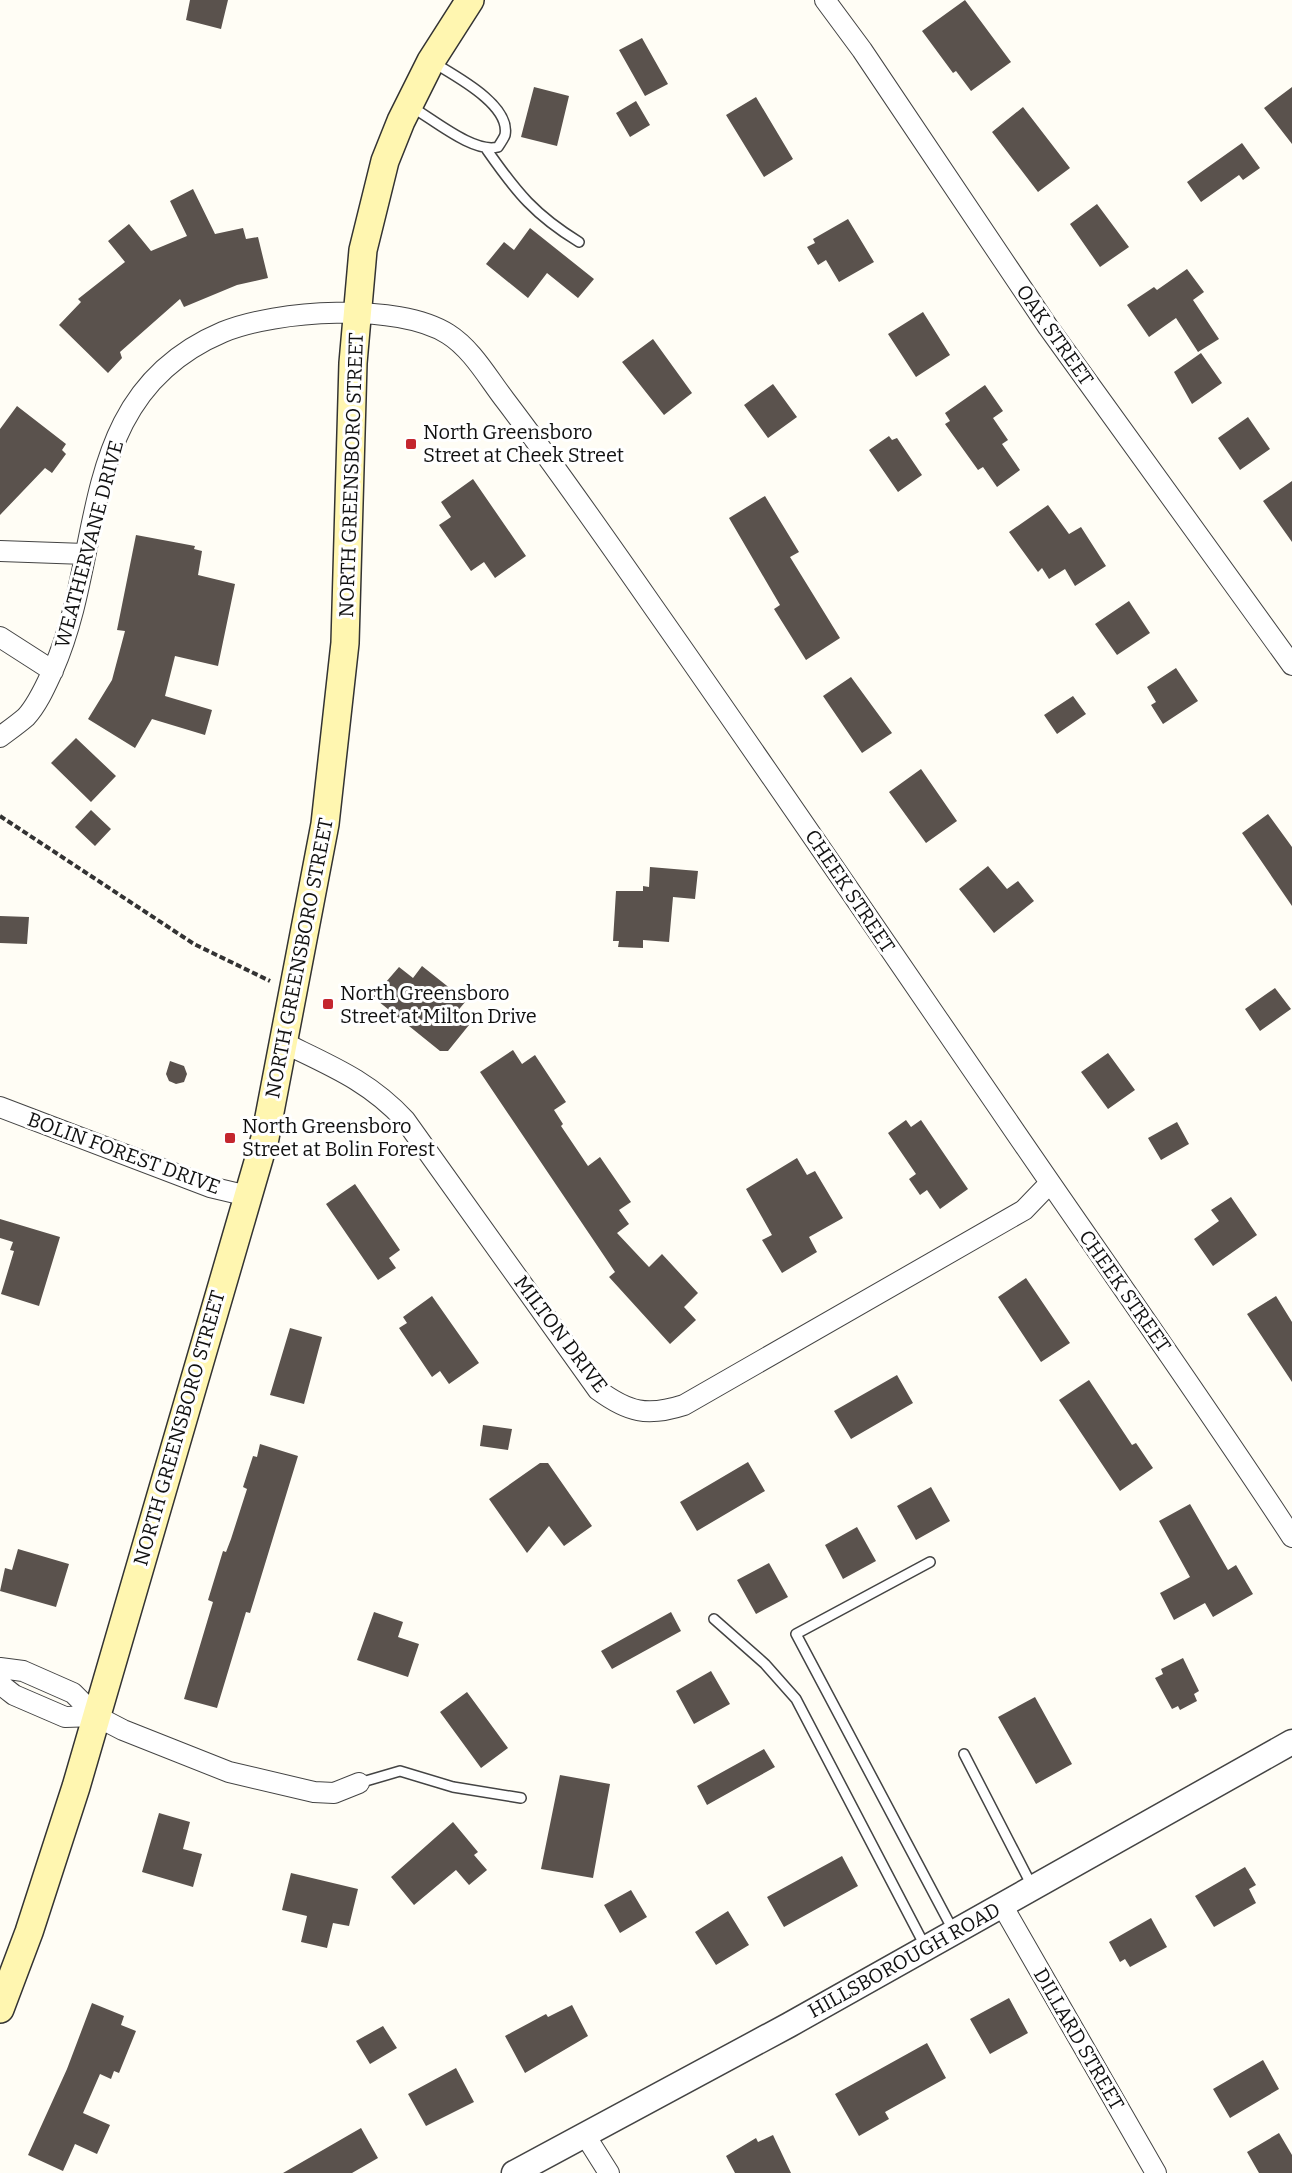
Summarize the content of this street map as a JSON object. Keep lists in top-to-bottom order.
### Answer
{
  "streets": {
    "main road": ["NORTH GREENSBORO STREET"],
    "street": [
      "OAK STREET",
      "WEATHERVANE DRIVE",
      "CHEEK STREET",
      "BOLIN FOREST DRIVE",
      "MILTON DRIVE",
      "HILLSBOROUGH ROAD",
      "DILLARD STREET"
    ]
  },
  "crossings": [
    ["NORTH GREENSBORO STREET", "WEATHERVANE DRIVE"],
    ["NORTH GREENSBORO STREET", "CHEEK STREET"],
    ["NORTH GREENSBORO STREET", "BOLIN FOREST DRIVE"],
    ["NORTH GREENSBORO STREET", "MILTON DRIVE"],
    ["WEATHERVANE DRIVE", "CHEEK STREET"],
    ["CHEEK STREET", "MILTON DRIVE"],
    ["HILLSBOROUGH ROAD", "DILLARD STREET"]
  ],
  "places": {
    "transit": ["North Greensboro Street at Cheek Street", "North Greensboro Street at Milton Drive", "North Greensboro Street at Bolin Forest"]
  }
}
